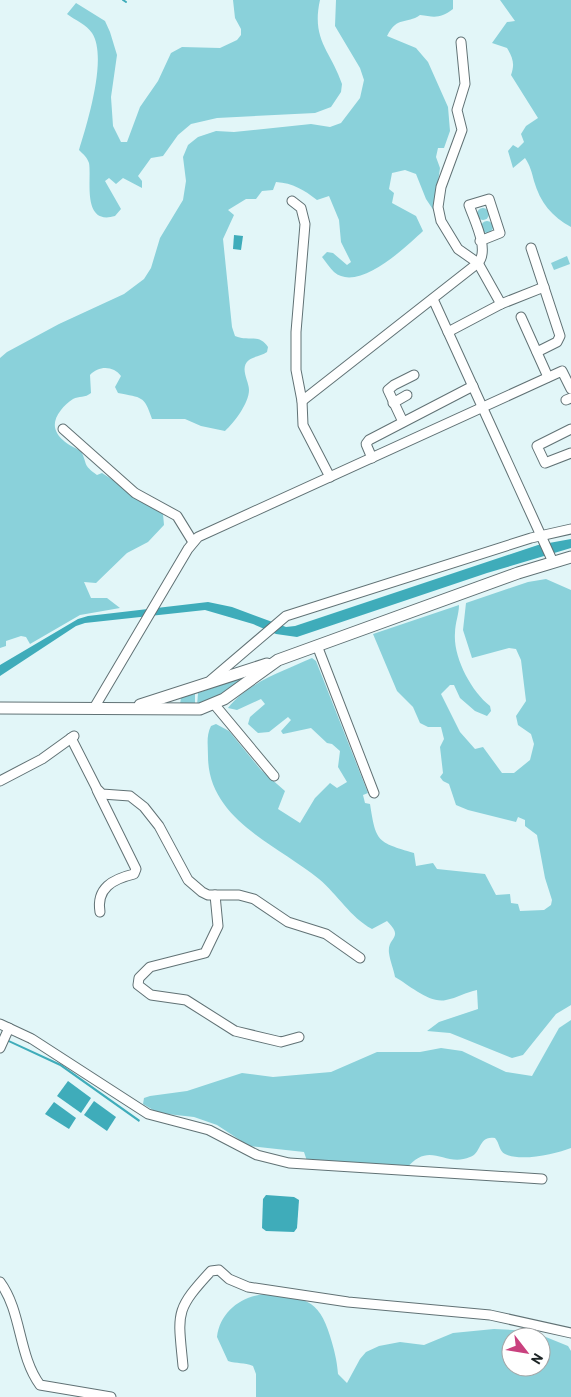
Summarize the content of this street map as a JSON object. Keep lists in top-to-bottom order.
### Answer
{
  "north": "bottom right"
}
